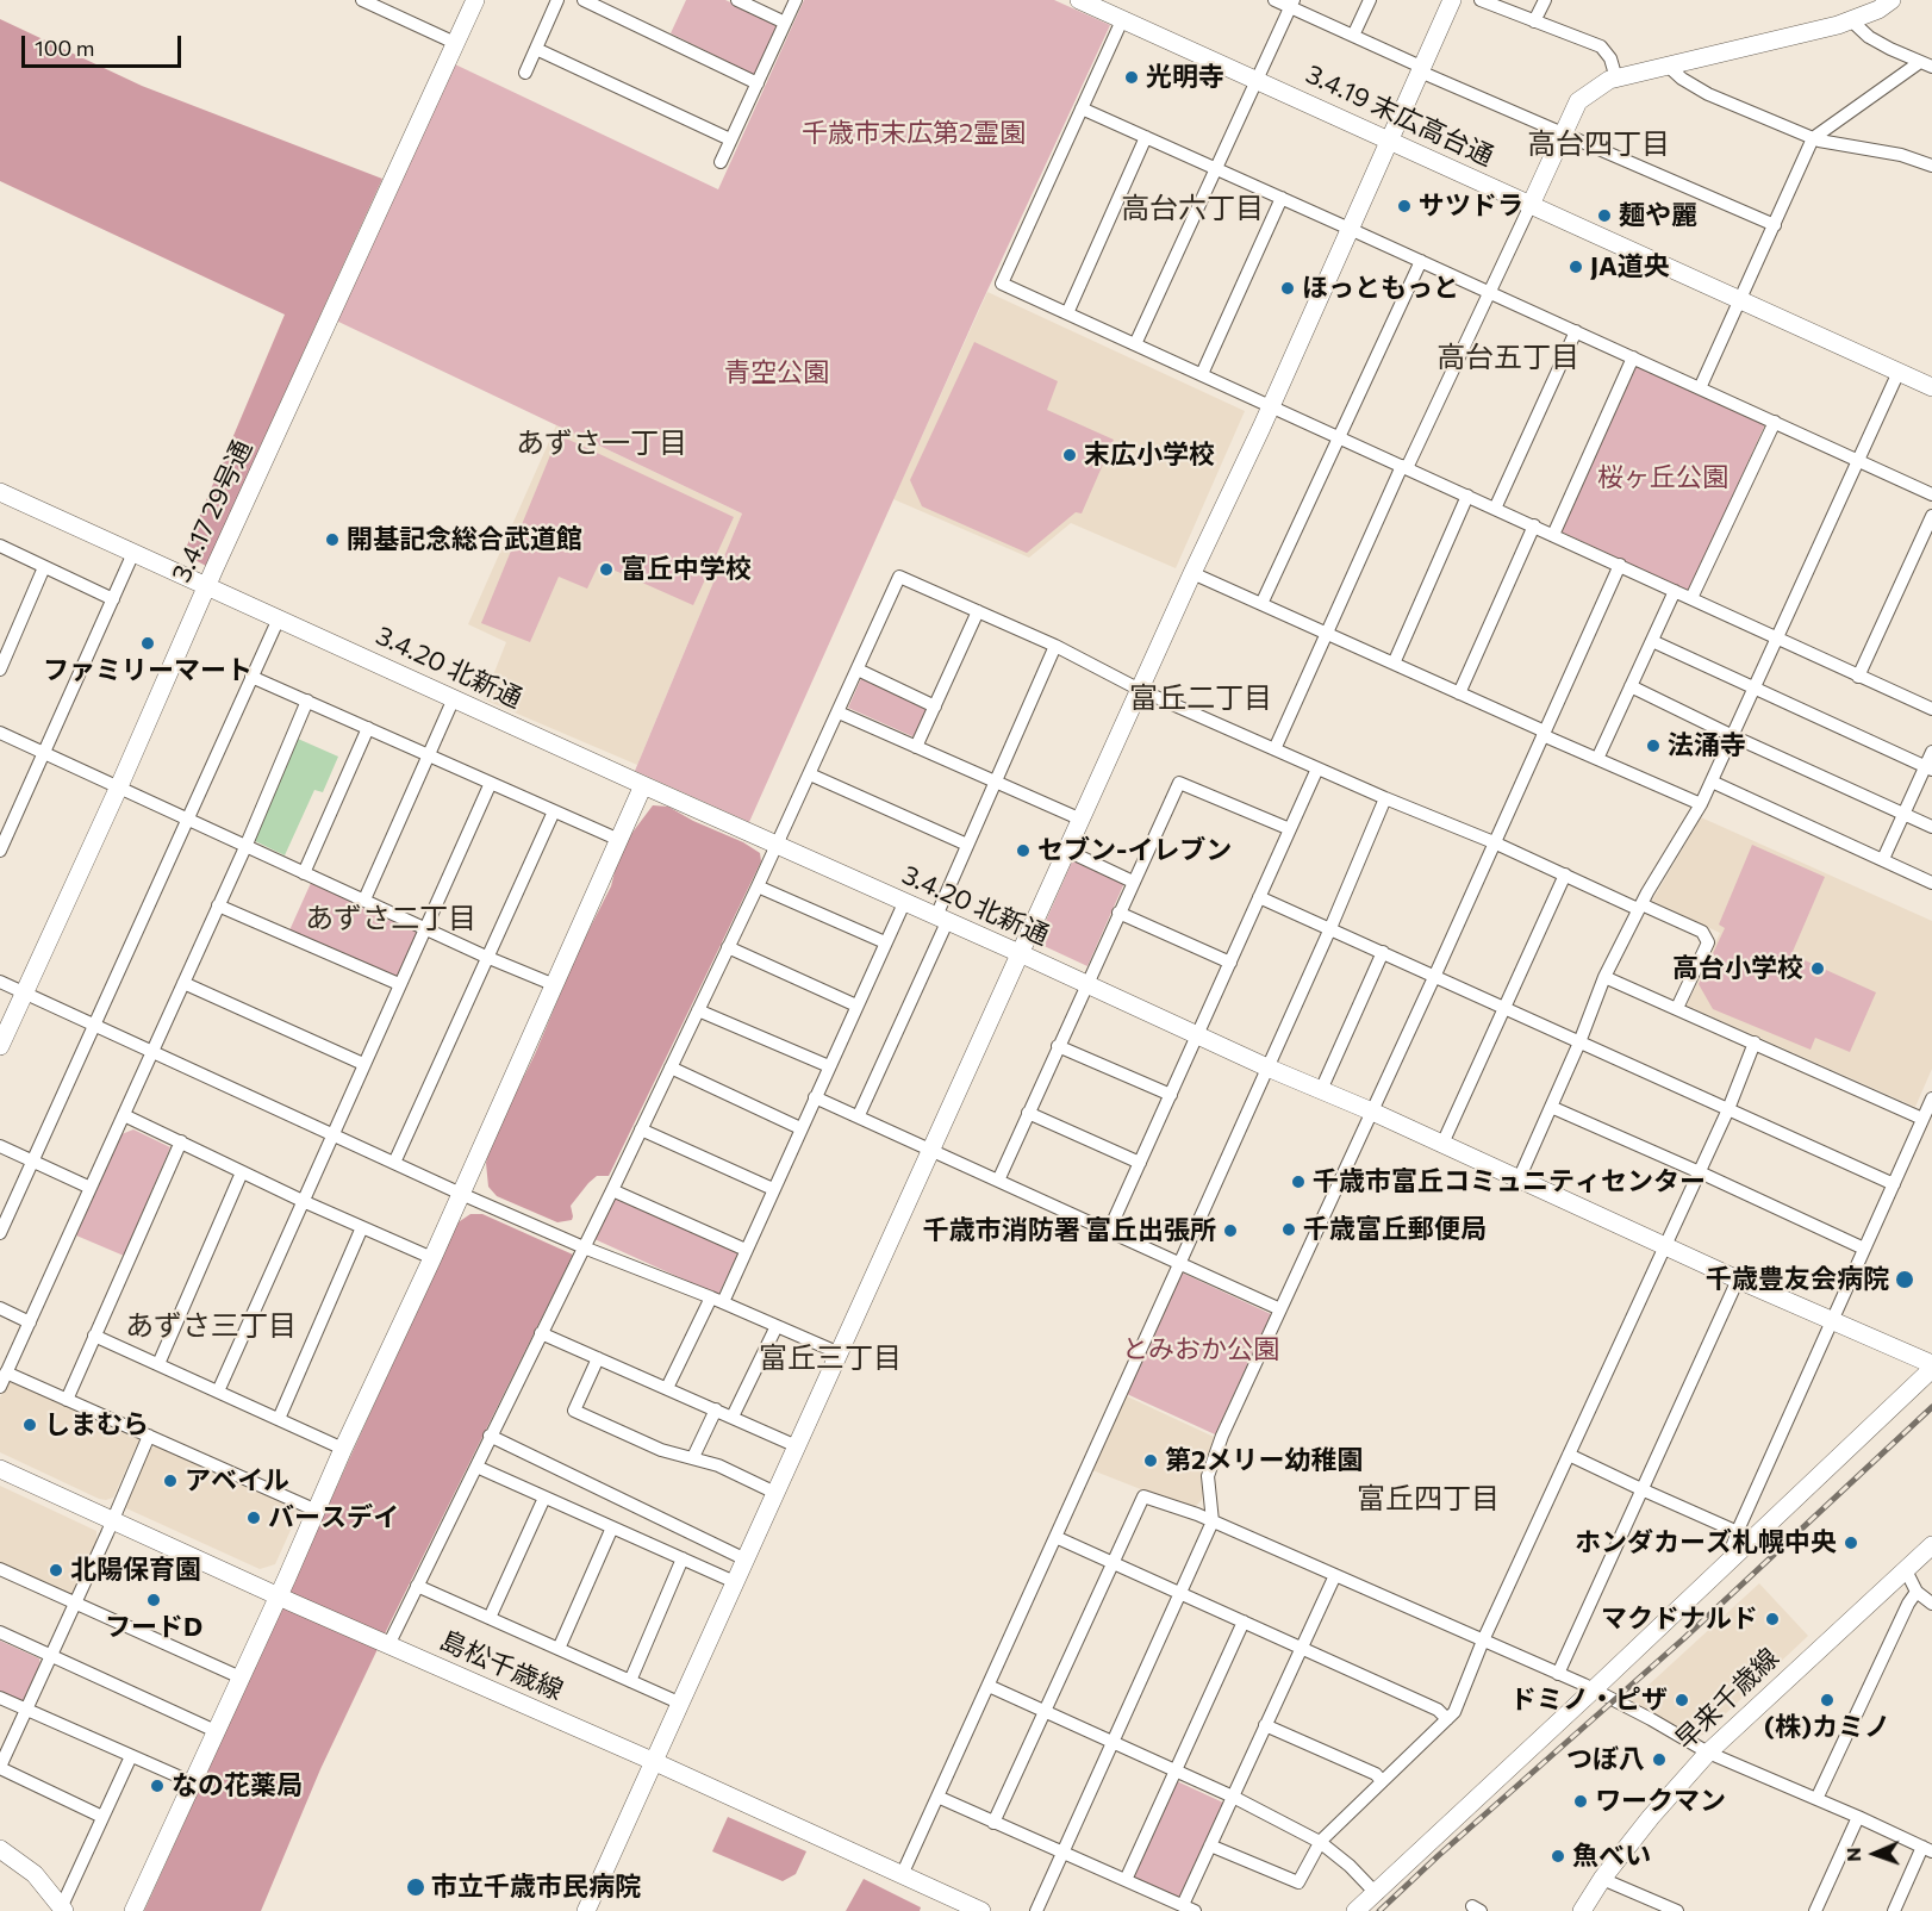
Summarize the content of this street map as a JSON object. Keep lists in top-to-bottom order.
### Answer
{
  "streets": {
    "street": [
      "3.4.19 末広高台通",
      "3.4.17 29号通",
      "3.4.20 北新通",
      "島松千歳線",
      "早来千歳線"
    ]
  },
  "crossings": [
    ["3.4.17 29号通", "3.4.20 北新通"]
  ],
  "districts": [
    "高台四丁目",
    "高台六丁目",
    "高台五丁目",
    "あずさ一丁目",
    "富丘二丁目",
    "あずさ二丁目",
    "あずさ三丁目",
    "富丘三丁目",
    "富丘四丁目"
  ],
  "parks": [
    "千歳市末広第2霊園",
    "青空公園",
    "桜ヶ丘公園",
    "とみおか公園"
  ],
  "places": [
    "光明寺",
    "サツドラ",
    "麺や麗",
    "JA道央",
    "ほっともっと",
    "末広小学校",
    "開基記念総合武道館",
    "富丘中学校",
    "ファミリーマート",
    "法涌寺",
    "セブン-イレブン",
    "高台小学校",
    "千歳市富丘コミュニティセンター",
    "千歳富丘郵便局",
    "千歳市消防署 富丘出張所",
    "千歳豊友会病院",
    "しまむら",
    "第2メリー幼稚園",
    "アベイル",
    "バースデイ",
    "ホンダカーズ札幌中央",
    "北陽保育園",
    "フードD",
    "マクドナルド",
    "ドミノ・ピザ",
    "(株)カミノ",
    "つぼ八",
    "なの花薬局",
    "ワークマン",
    "魚べい",
    "市立千歳市民病院"
  ],
  "scale_bar": "100 m",
  "north": "left"
}
